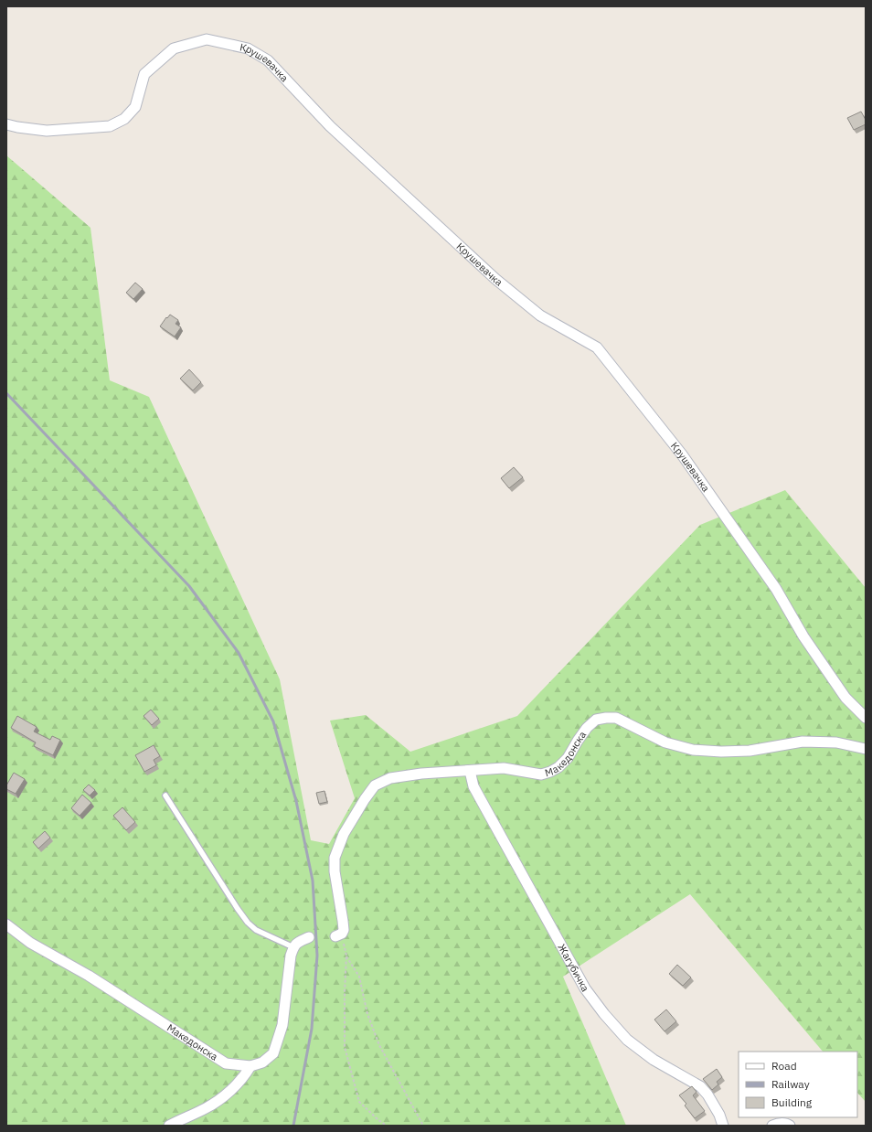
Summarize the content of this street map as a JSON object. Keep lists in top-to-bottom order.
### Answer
{
  "streets": {
    "street": ["Крушевачка", "Македонска", "Жагубичка"]
  },
  "crossings": [
    ["Македонска", "Жагубичка"]
  ],
  "legend": ["Road", "Railway", "Building"]
}
